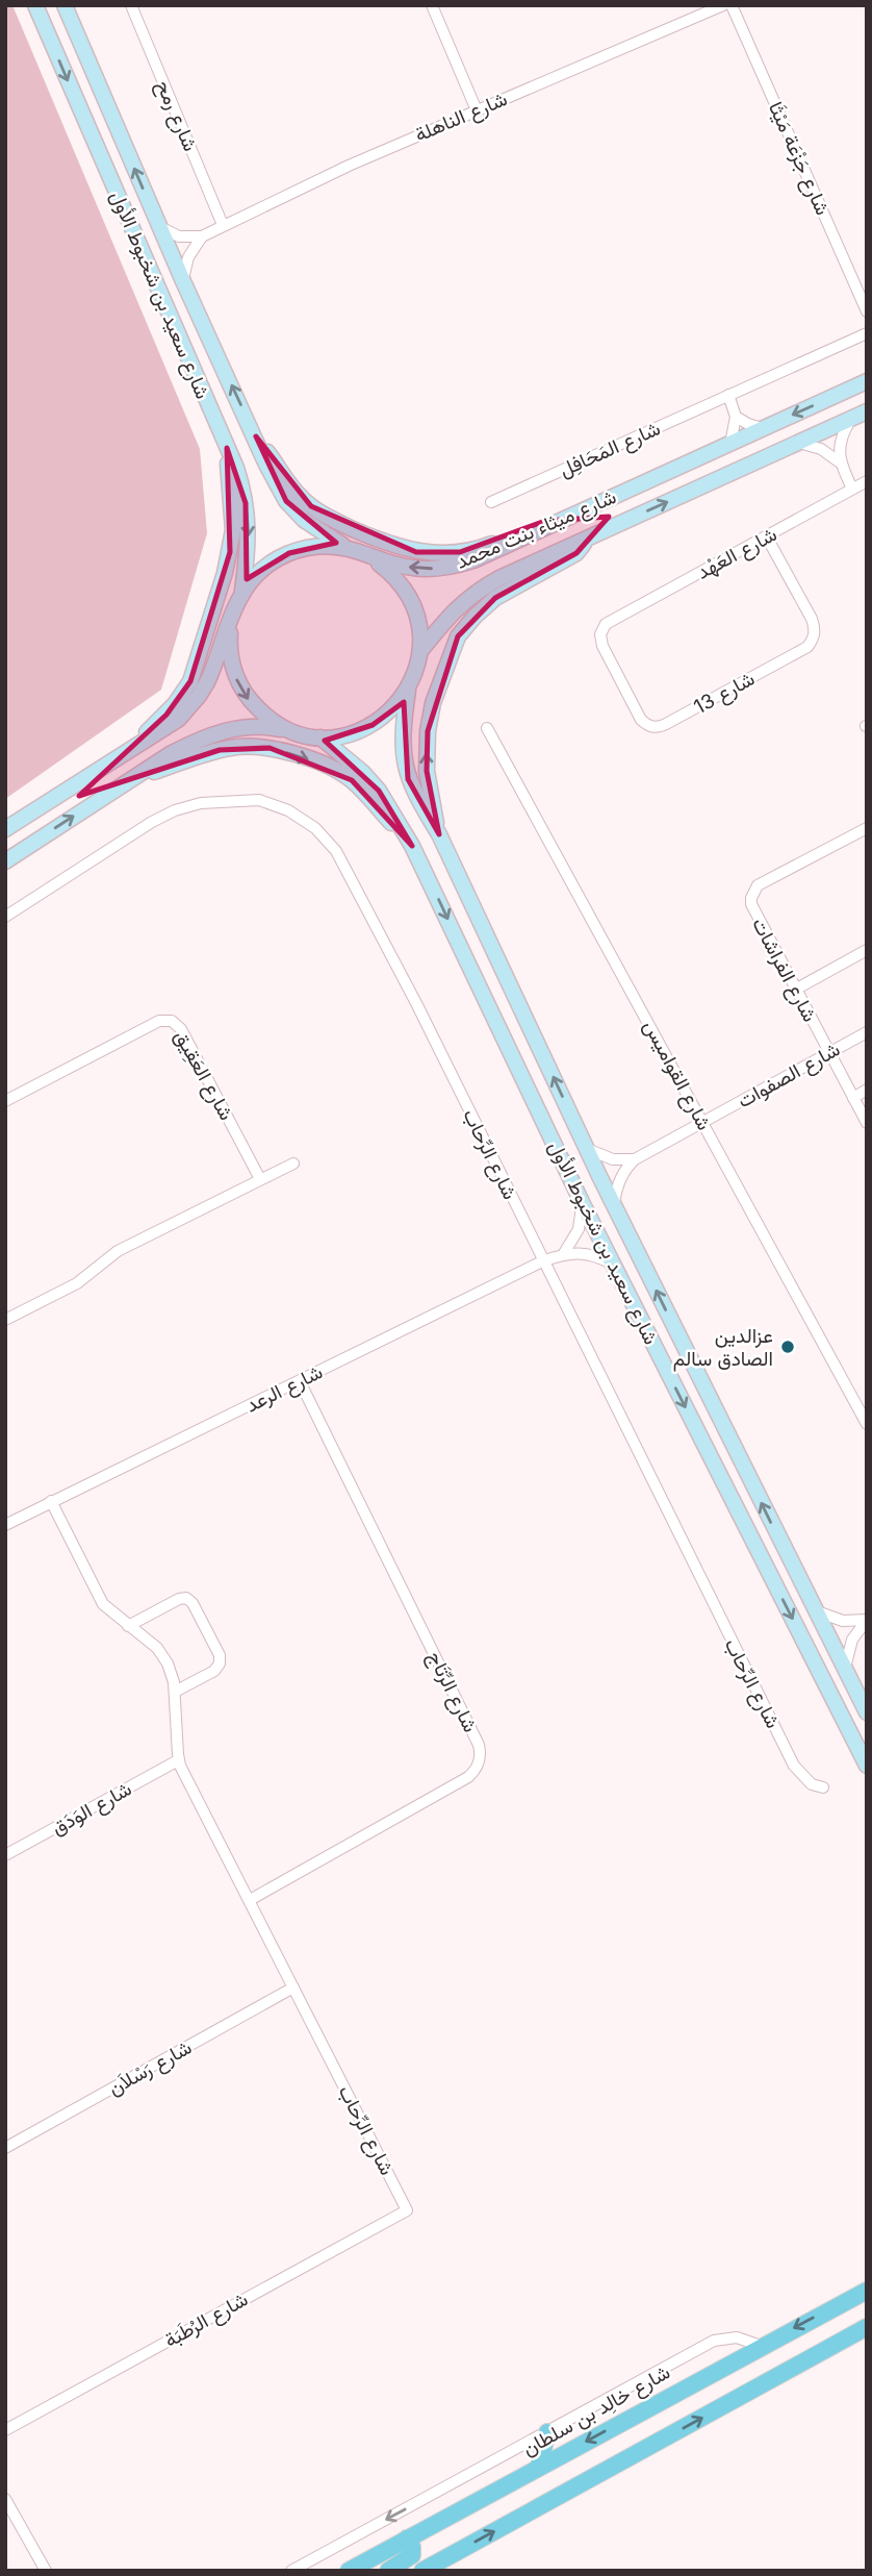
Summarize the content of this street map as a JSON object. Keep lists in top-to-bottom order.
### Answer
{
  "streets": {
    "main road": ["شارع سعيد بن شخبوط الأول", "شارع ميثاء بنت محمد", "شارع خالِد بن سلطان"],
    "street": [
      "شارع رمح",
      "شارع الناهلة",
      "شارع جَزْعَة مَيْثَا",
      "شارع المَحَافِل",
      "شارع العَهْد",
      "شارع 13",
      "شارع الفراشات",
      "شارع العَقِيق",
      "شارع القواميس",
      "شارع الصفوات",
      "شارع الرِّحاب",
      "شارع الرعد",
      "شارع الرِّتَاج",
      "شارع الوَدَق",
      "شارع رَسْلاَن",
      "شارع الرُطَبَة"
    ]
  },
  "crossings": [
    ["شارع رمح", "شارع الناهلة"],
    ["شارع سعيد بن شخبوط الأول", "شارع ميثاء بنت محمد"],
    ["شارع العَهْد", "شارع 13"],
    ["شارع الفراشات", "شارع الصفوات"],
    ["شارع القواميس", "شارع الصفوات"],
    ["شارع الرِّحاب", "شارع الرعد"],
    ["شارع الرِّحاب", "شارع الرِّتَاج"],
    ["شارع الرِّحاب", "شارع الوَدَق"],
    ["شارع الرِّحاب", "شارع رَسْلاَن"],
    ["شارع الرِّحاب", "شارع الرُطَبَة"],
    ["شارع الرعد", "شارع الرِّتَاج"]
  ],
  "places": ["عزالدين الصادق سالم"]
}
